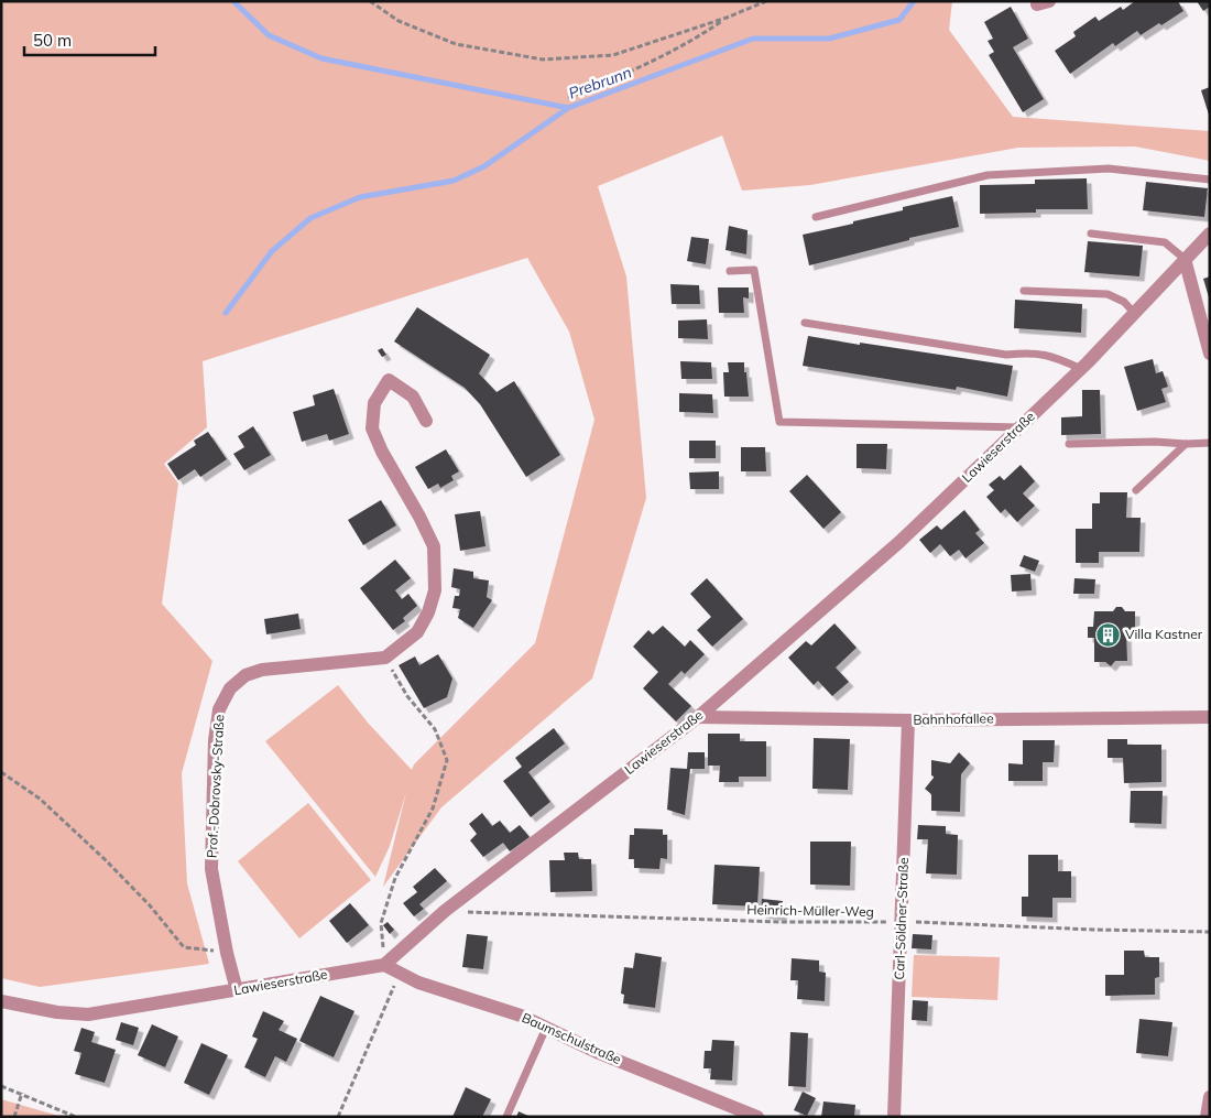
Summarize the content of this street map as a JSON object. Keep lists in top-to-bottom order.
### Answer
{
  "streets": {
    "street": [
      "Lawieserstraße",
      "Bahnhofallee",
      "Prof.-Dobrovsky-Straße",
      "Carl-Söldner-Straße",
      "Baumschulstraße"
    ],
    "path": ["Heinrich-Müller-Weg"]
  },
  "crossings": [
    ["Lawieserstraße", "Bahnhofallee"],
    ["Lawieserstraße", "Prof.-Dobrovsky-Straße"],
    ["Lawieserstraße", "Heinrich-Müller-Weg"],
    ["Lawieserstraße", "Baumschulstraße"],
    ["Bahnhofallee", "Carl-Söldner-Straße"],
    ["Heinrich-Müller-Weg", "Carl-Söldner-Straße"]
  ],
  "water": ["Prebrunn"],
  "places": {
    "building": ["Villa Kastner"]
  },
  "scale_bar": "50 m"
}
